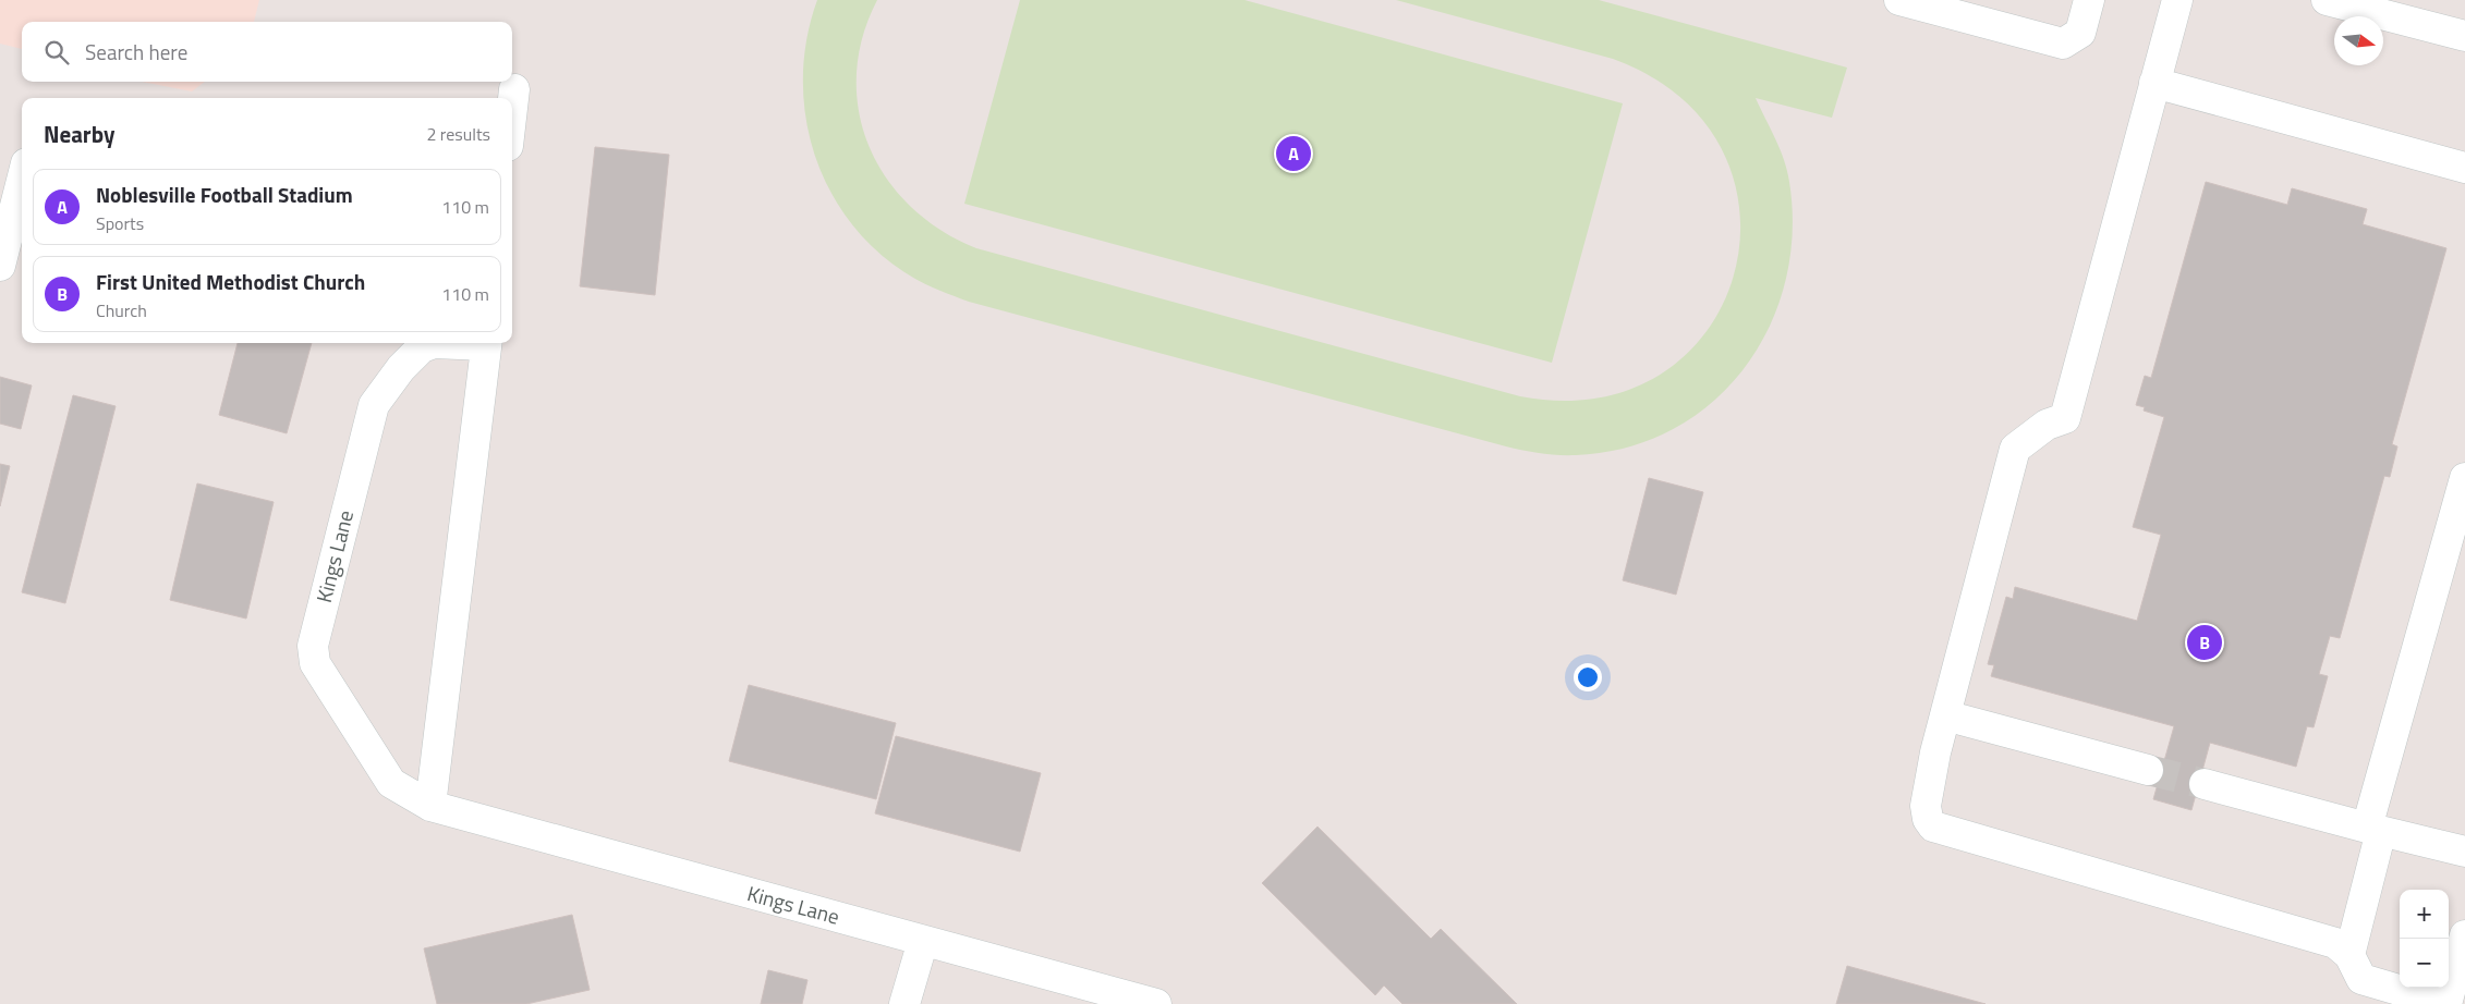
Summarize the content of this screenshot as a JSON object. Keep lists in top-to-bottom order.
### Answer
{
  "streets": {
    "street": ["Kings Lane"]
  },
  "north": "right",
  "page": {
    "search": "Search here",
    "heading": ["Nearby", "2 results"],
    "pins": ["A", "B"],
    "list": [
      {
        "mark": "A",
        "name": "Noblesville Football Stadium",
        "note": "Sports",
        "value": "110 m"
      },
      {
        "mark": "B",
        "name": "First United Methodist Church",
        "note": "Church",
        "value": "110 m"
      }
    ],
    "map_buttons": ["+", "−"]
  }
}
